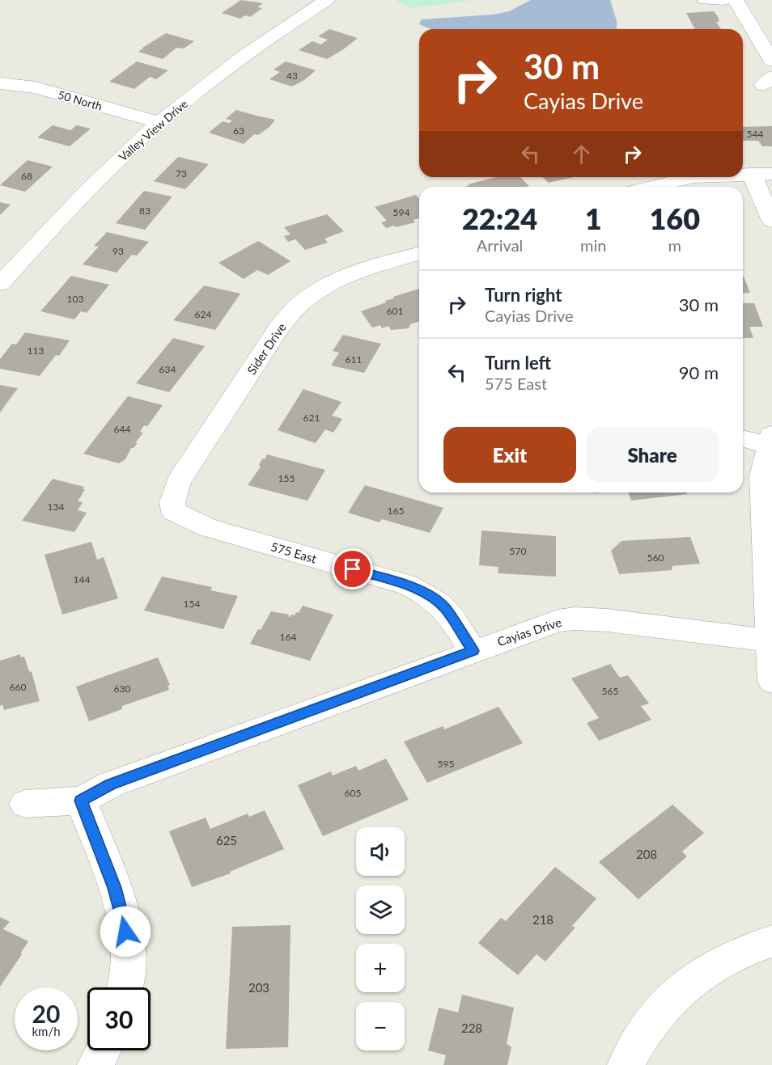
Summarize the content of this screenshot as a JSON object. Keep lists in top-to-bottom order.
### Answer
{
  "streets": {
    "street": [
      "50 North",
      "Valley View Drive",
      "Sider Drive",
      "575 East",
      "Cayias Drive"
    ]
  },
  "crossings": [
    ["50 North", "Valley View Drive"],
    ["Sider Drive", "575 East"],
    ["575 East", "Cayias Drive"]
  ],
  "house_numbers": [
    "43",
    "63",
    "544",
    "73",
    "68",
    "83",
    "594",
    "93",
    "103",
    "601",
    "624",
    "113",
    "611",
    "634",
    "621",
    "644",
    "155",
    "134",
    "165",
    "570",
    "560",
    "144",
    "154",
    "164",
    "660",
    "630",
    "565",
    "595",
    "605",
    "625",
    "208",
    "218",
    "203",
    "228"
  ],
  "page": {
    "turn": ["30 m", "Cayias Drive"],
    "eta": [
      "22:24",
      "Arrival",
      "1",
      "min",
      "160",
      "m"
    ],
    "list": [
      {
        "name": "Turn right",
        "note": "Cayias Drive",
        "value": "30 m"
      },
      {
        "name": "Turn left",
        "note": "575 East",
        "value": "90 m"
      }
    ],
    "buttons": ["Exit", "Share"],
    "map_buttons": ["+", "−"],
    "speed": "20 km/h",
    "limit": "30"
  }
}
